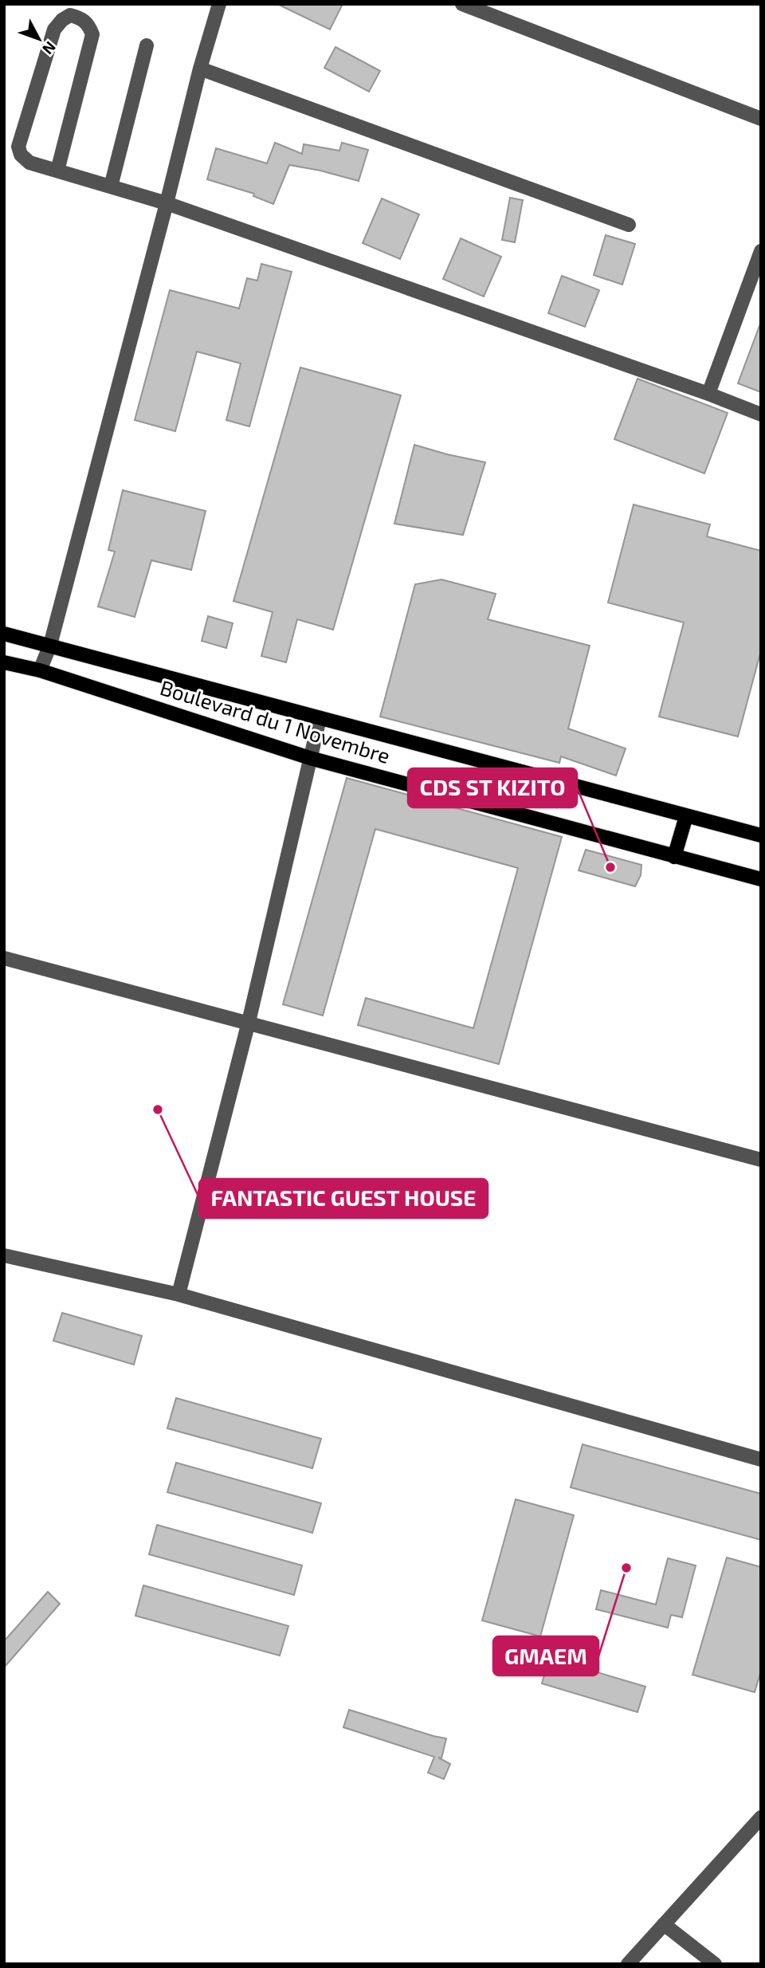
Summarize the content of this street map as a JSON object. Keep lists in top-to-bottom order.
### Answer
{
  "streets": {
    "main road": ["Boulevard du 1 Novembre"]
  },
  "places": ["CDS ST KIZITO", "FANTASTIC GUEST HOUSE", "GMAEM"],
  "north": "bottom right"
}
